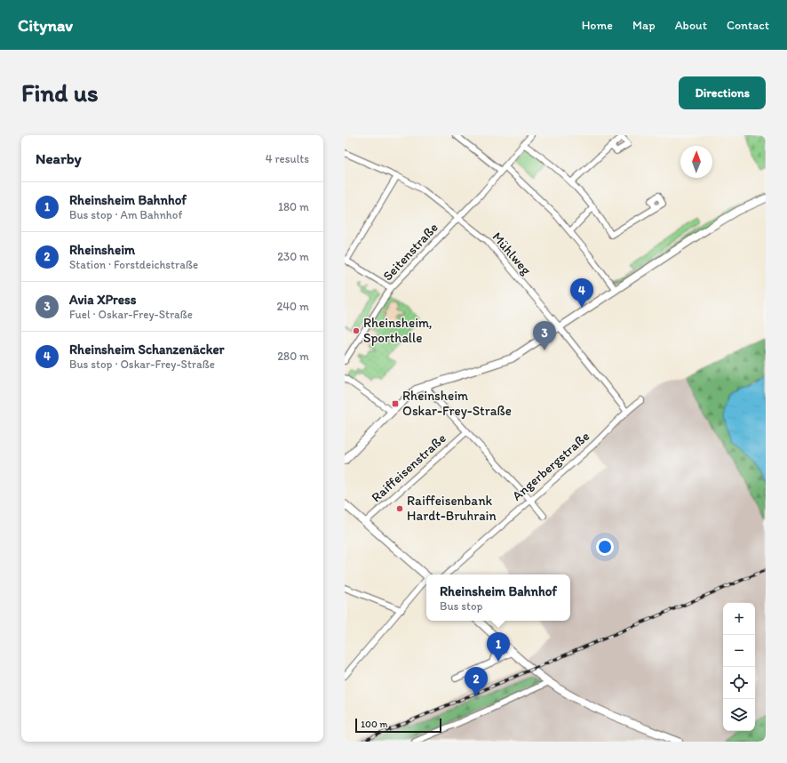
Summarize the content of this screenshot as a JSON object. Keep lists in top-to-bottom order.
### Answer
{
  "streets": {
    "street": [
      "Seitenstraße",
      "Mühlweg",
      "Angerbergstraße",
      "Raiffeisenstraße"
    ]
  },
  "crossings": [
    ["Seitenstraße", "Mühlweg"],
    ["Mühlweg", "Angerbergstraße"]
  ],
  "places": {
    "other": ["Rheinsheim, Sporthalle", "Raiffeisenbank Hardt-Bruhrain"],
    "transit": ["Rheinsheim Oskar-Frey-Straße"]
  },
  "scale_bar": "100 m",
  "north": "top",
  "page": {
    "header": "Citynav",
    "nav": [
      "Home",
      "Map",
      "About",
      "Contact"
    ],
    "buttons": "Directions",
    "title": "Find us",
    "heading": ["Nearby", "4 results"],
    "list": [
      {
        "mark": "1",
        "name": "Rheinsheim Bahnhof",
        "note": "Bus stop · Am Bahnhof",
        "value": "180 m"
      },
      {
        "mark": "2",
        "name": "Rheinsheim",
        "note": "Station · Forstdeichstraße",
        "value": "230 m"
      },
      {
        "mark": "3",
        "name": "Avia XPress",
        "note": "Fuel · Oskar-Frey-Straße",
        "value": "240 m"
      },
      {
        "mark": "4",
        "name": "Rheinsheim Schanzenäcker",
        "note": "Bus stop · Oskar-Frey-Straße",
        "value": "280 m"
      }
    ],
    "pins": [
      "4",
      "3",
      "1",
      "2"
    ],
    "popup": ["Rheinsheim Bahnhof", "Bus stop"],
    "map_buttons": ["+", "−"],
    "scale": "100 m"
  }
}
